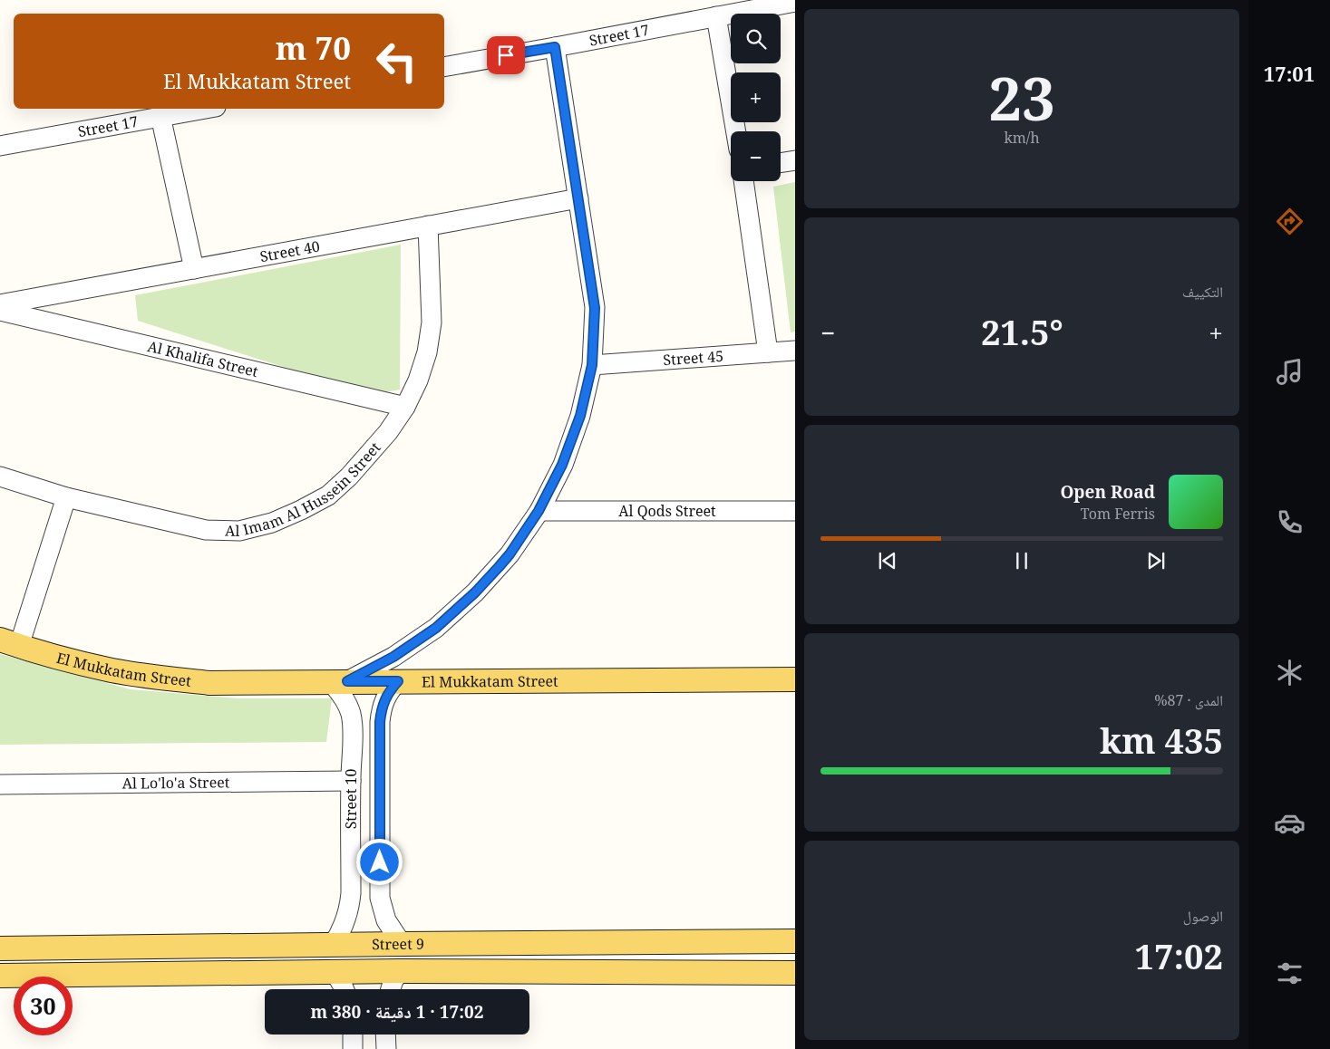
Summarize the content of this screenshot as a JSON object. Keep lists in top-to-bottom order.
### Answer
{
  "streets": {
    "main road": ["El Mukkatam Street", "Street 9"],
    "street": [
      "Street 17",
      "Street 40",
      "Street 45",
      "Al Khalifa Street",
      "Al Imam Al Hussein Street",
      "Al Qods Street",
      "Al Lo'lo'a Street",
      "Street 10"
    ]
  },
  "crossings": [
    ["Street 40", "Al Imam Al Hussein Street"],
    ["Al Khalifa Street", "Al Imam Al Hussein Street"],
    ["El Mukkatam Street", "Street 10"],
    ["Al Lo'lo'a Street", "Street 10"],
    ["Street 10", "Street 9"]
  ],
  "page": {
    "tabs": "17:01",
    "tile": [
      ["23", "km/h"],
      "التكييف",
      ["المدى · 87%", "435 km"],
      ["الوصول", "17:02"]
    ],
    "map_buttons": ["+", "−"],
    "turn": ["70 m", "El Mukkatam Street"],
    "heat": ["−", "21.5°", "+"],
    "song": ["Open Road", "Tom Ferris"],
    "limit": "30",
    "trip": "17:02 · 1 دقيقة · 380 m"
  }
}
